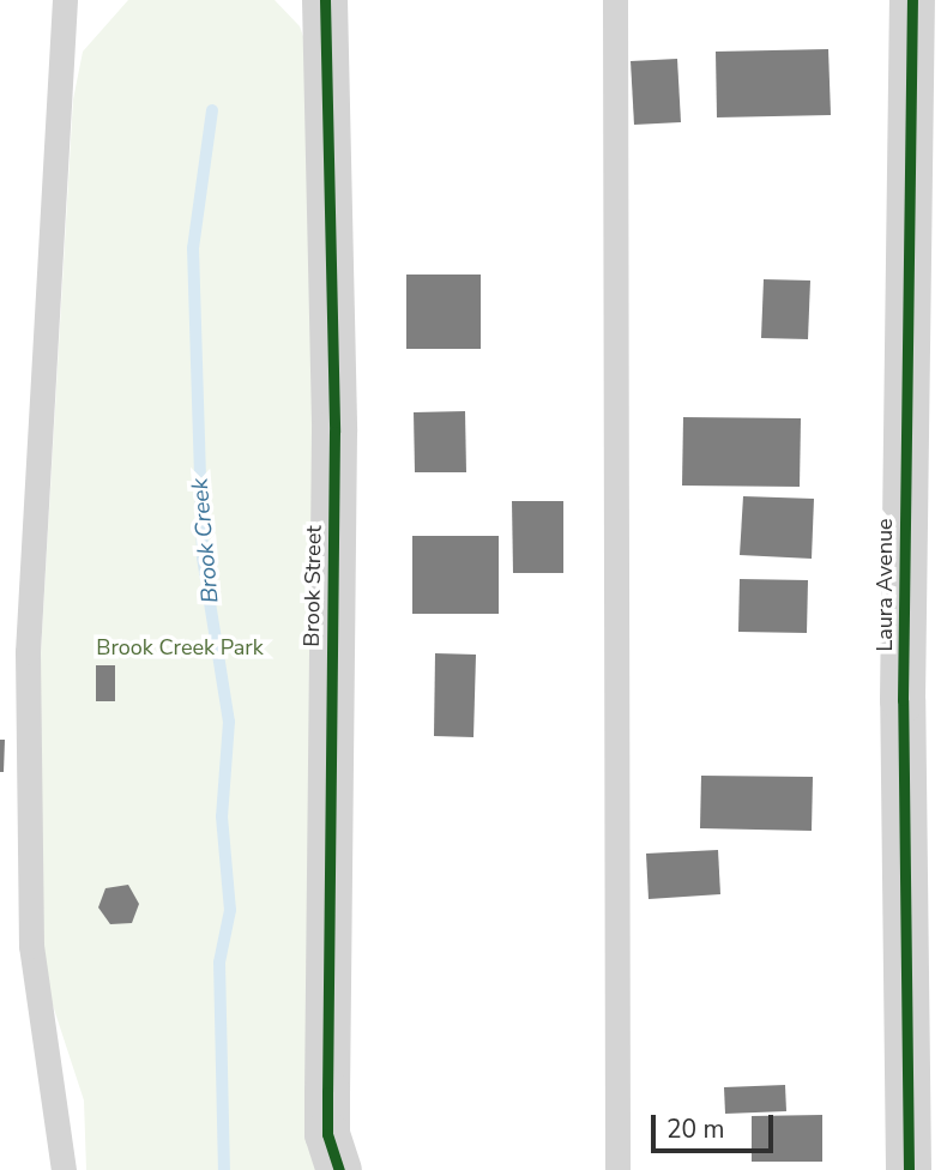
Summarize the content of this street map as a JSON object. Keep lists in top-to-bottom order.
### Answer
{
  "streets": {
    "street": ["Laura Avenue", "Brook Street"]
  },
  "water": ["Brook Creek"],
  "parks": ["Brook Creek Park"],
  "scale_bar": "20 m"
}
